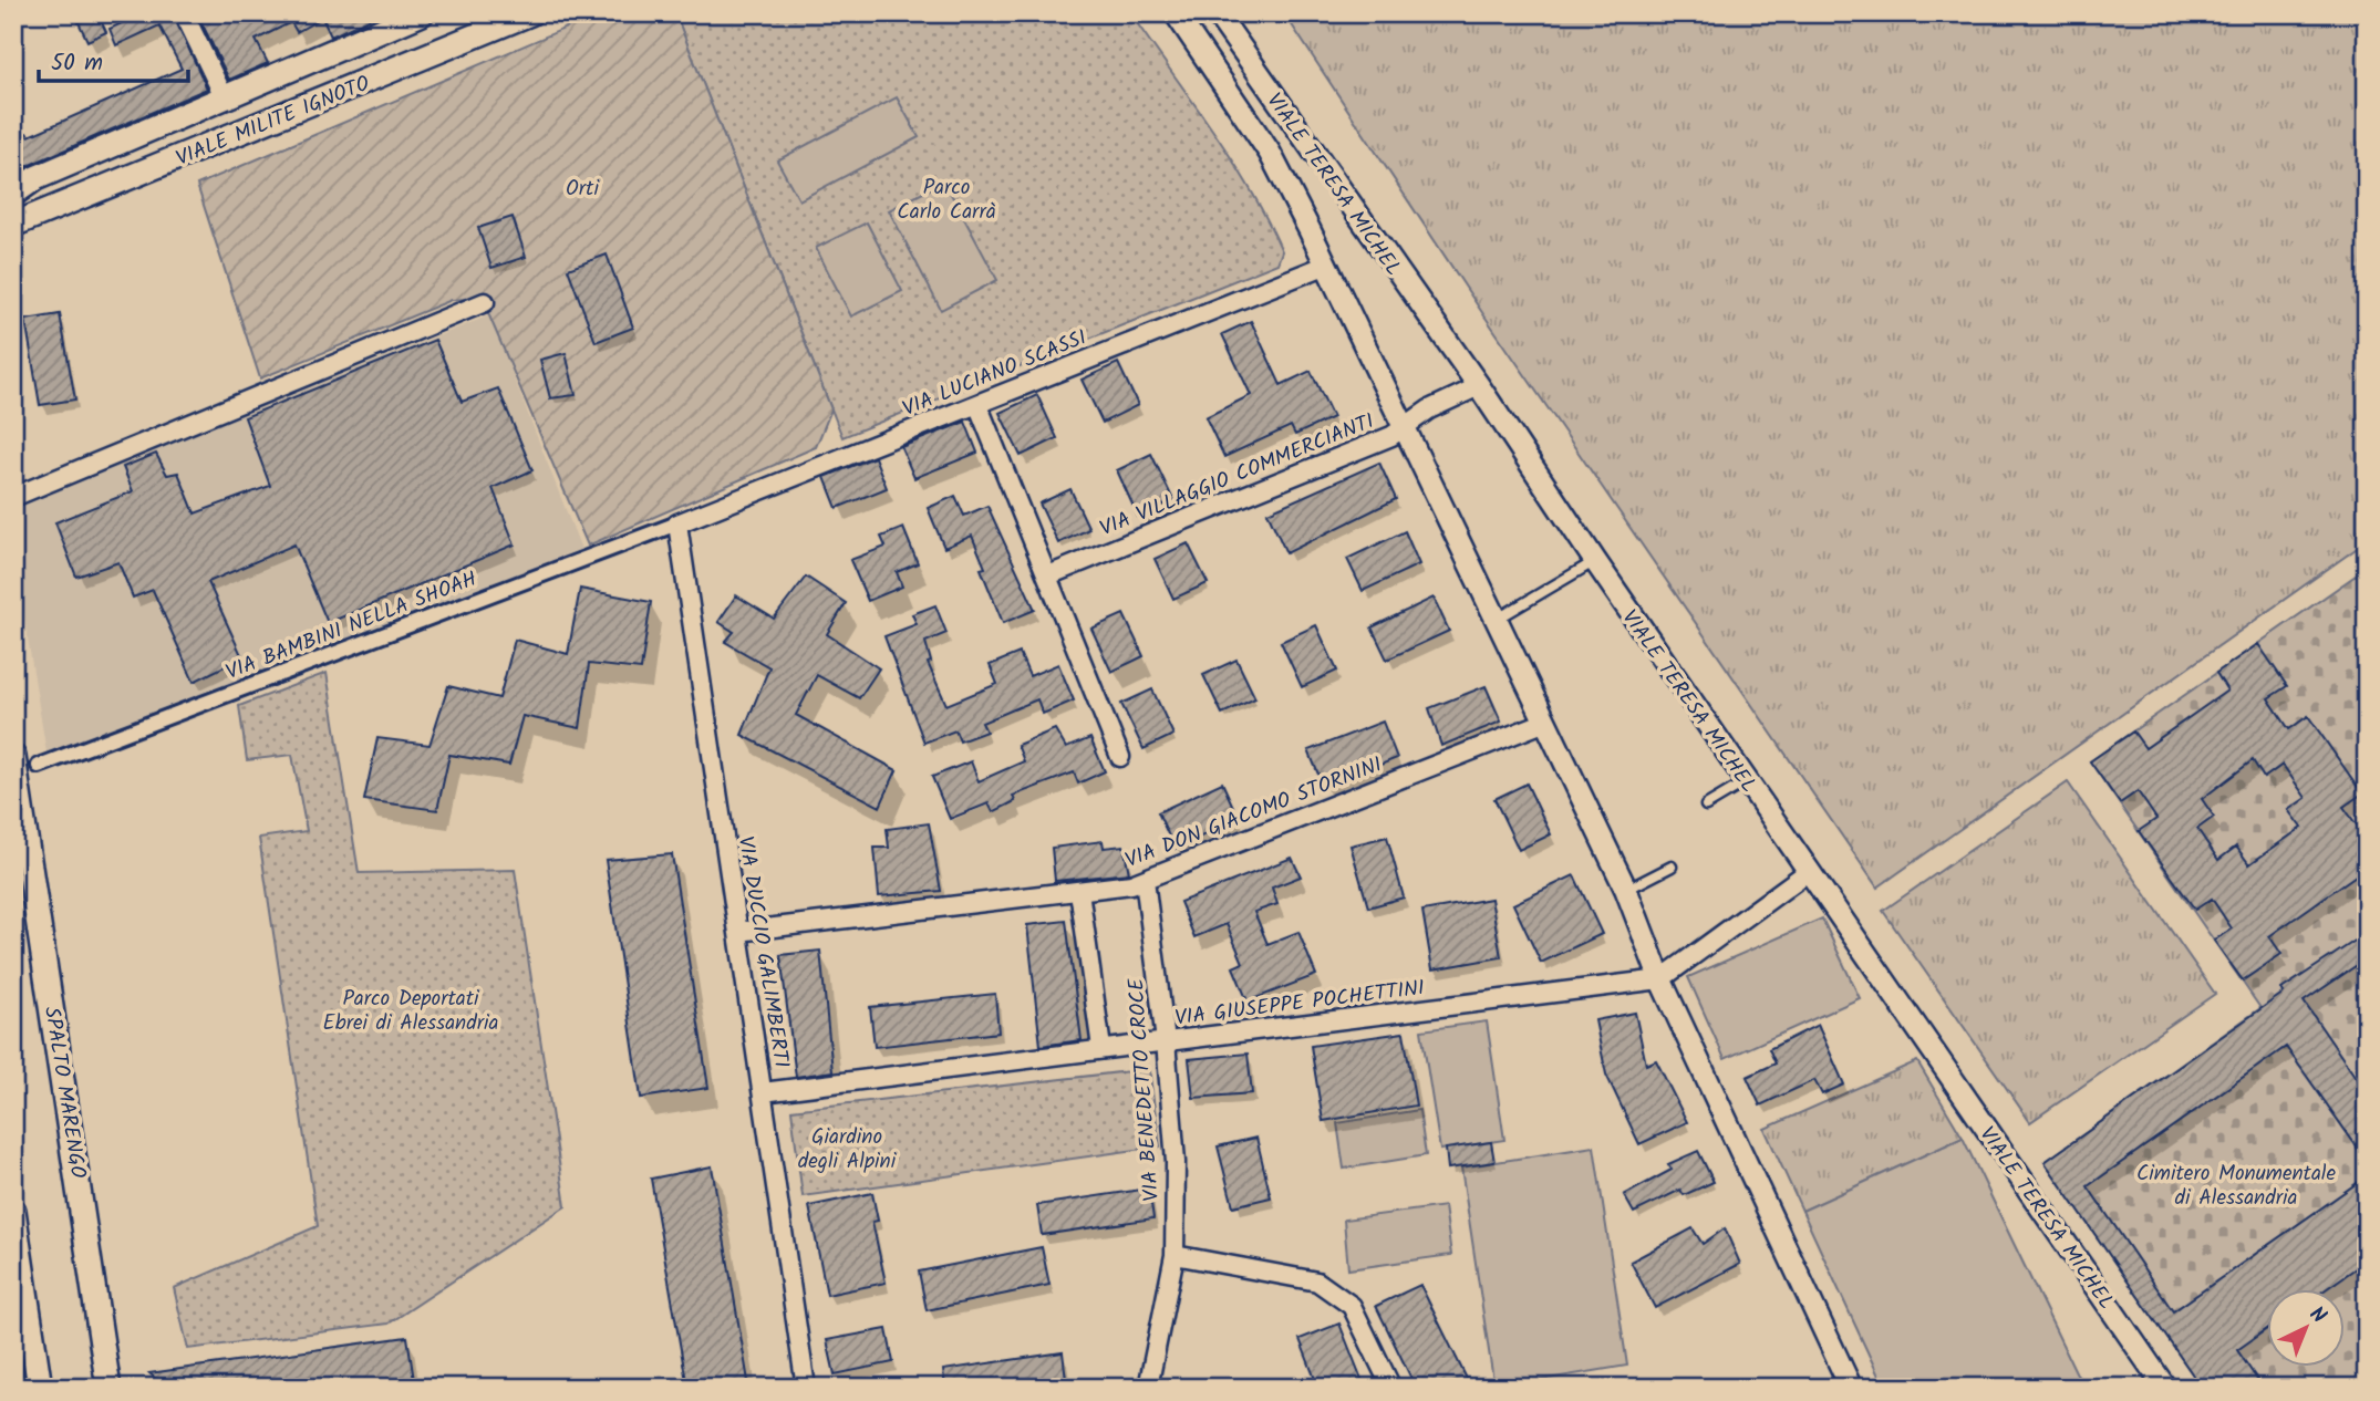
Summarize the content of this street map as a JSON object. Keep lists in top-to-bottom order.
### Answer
{
  "streets": {
    "main road": ["VIALE MILITE IGNOTO", "SPALTO MARENGO"],
    "street": [
      "VIALE TERESA MICHEL",
      "VIA LUCIANO SCASSI",
      "VIA VILLAGGIO COMMERCIANTI",
      "VIA BAMBINI NELLA SHOAH",
      "VIA DON GIACOMO STORNINI",
      "VIA DUCCIO GALIMBERTI",
      "VIA GIUSEPPE POCHETTINI",
      "VIA BENEDETTO CROCE"
    ]
  },
  "crossings": [
    ["VIALE TERESA MICHEL", "VIA LUCIANO SCASSI"],
    ["VIALE TERESA MICHEL", "VIA VILLAGGIO COMMERCIANTI"],
    ["VIALE TERESA MICHEL", "VIA DON GIACOMO STORNINI"],
    ["VIALE TERESA MICHEL", "VIA GIUSEPPE POCHETTINI"],
    ["VIA LUCIANO SCASSI", "VIA BAMBINI NELLA SHOAH"],
    ["VIA LUCIANO SCASSI", "VIA DUCCIO GALIMBERTI"],
    ["VIA BAMBINI NELLA SHOAH", "VIA DUCCIO GALIMBERTI"],
    ["VIA DON GIACOMO STORNINI", "VIA DUCCIO GALIMBERTI"],
    ["VIA DON GIACOMO STORNINI", "VIA BENEDETTO CROCE"],
    ["VIA DUCCIO GALIMBERTI", "VIA GIUSEPPE POCHETTINI"],
    ["VIA GIUSEPPE POCHETTINI", "VIA BENEDETTO CROCE"]
  ],
  "parks": [
    "Parco Carlo Carrà",
    "Orti",
    "Parco Deportati Ebrei di Alessandria",
    "Giardino degli Alpini",
    "Cimitero Monumentale di Alessandria"
  ],
  "scale_bar": "50 m",
  "north": "top right"
}
